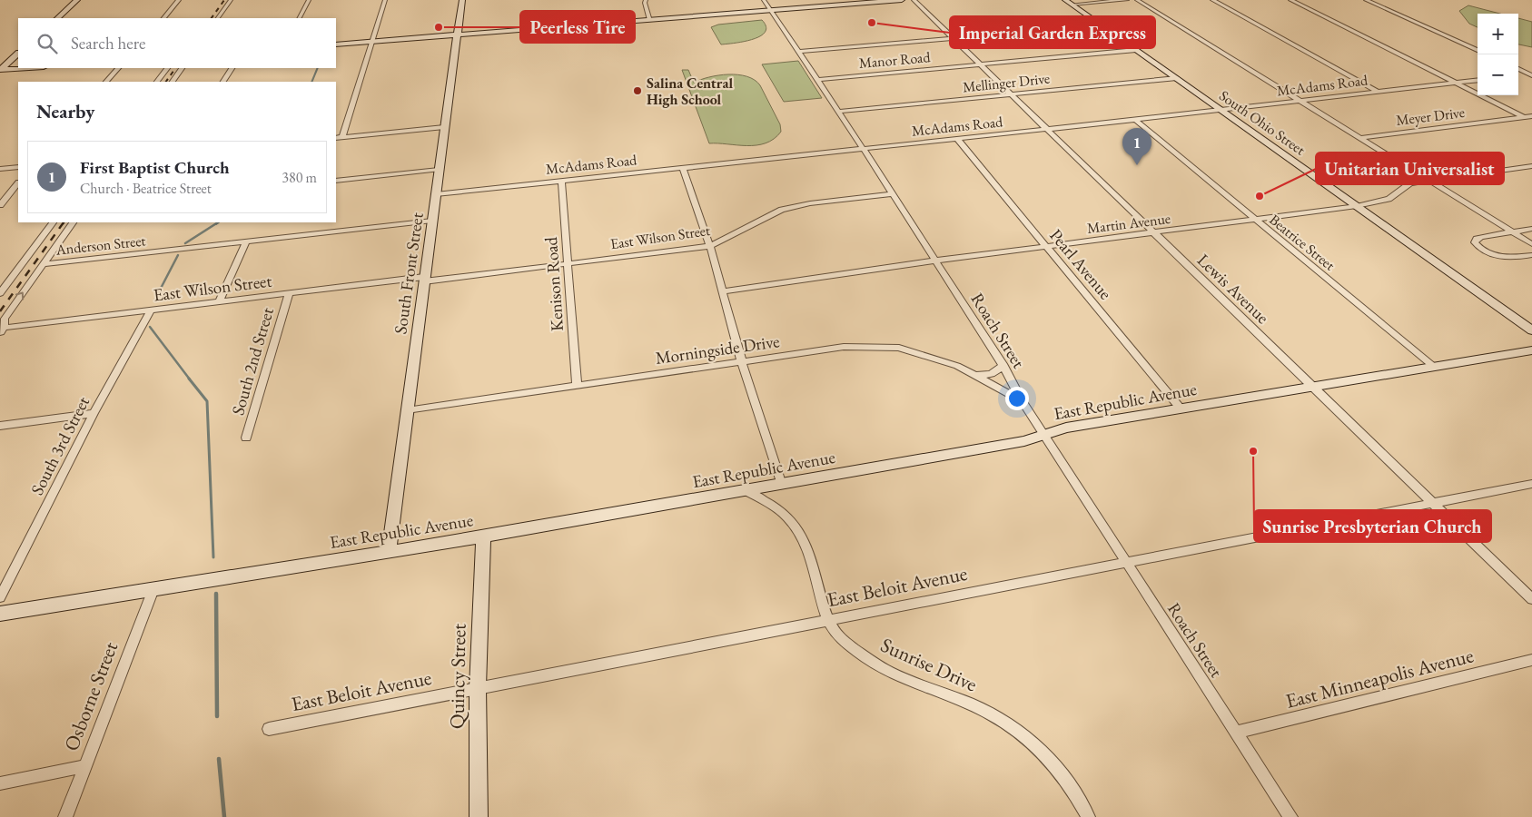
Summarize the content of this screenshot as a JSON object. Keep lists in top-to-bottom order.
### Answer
{
  "streets": {
    "main road": ["South Ohio Street", "East Republic Avenue", "Quincy Street"],
    "street": [
      "Manor Road",
      "Mellinger Drive",
      "McAdams Road",
      "Meyer Drive",
      "Martin Avenue",
      "East Wilson Street",
      "Beatrice Street",
      "Anderson Street",
      "Pearl Avenue",
      "South Front Street",
      "Kenison Road",
      "Lewis Avenue",
      "Roach Street",
      "Morningside Drive",
      "South 2nd Street",
      "South 3rd Street",
      "East Beloit Avenue",
      "Sunrise Drive",
      "East Minneapolis Avenue",
      "Osborne Street"
    ]
  },
  "crossings": [
    ["Manor Road", "South Ohio Street"],
    ["Manor Road", "Lewis Avenue"],
    ["Manor Road", "Roach Street"],
    ["Mellinger Drive", "South Ohio Street"],
    ["Mellinger Drive", "Lewis Avenue"],
    ["Mellinger Drive", "Roach Street"],
    ["McAdams Road", "South Ohio Street"],
    ["McAdams Road", "Beatrice Street"],
    ["McAdams Road", "Pearl Avenue"],
    ["McAdams Road", "South Front Street"],
    ["McAdams Road", "Kenison Road"],
    ["McAdams Road", "Lewis Avenue"],
    ["McAdams Road", "Roach Street"],
    ["South Ohio Street", "Martin Avenue"],
    ["Martin Avenue", "Beatrice Street"],
    ["Martin Avenue", "Pearl Avenue"],
    ["Martin Avenue", "Lewis Avenue"],
    ["Martin Avenue", "Roach Street"],
    ["East Wilson Street", "South Front Street"],
    ["East Wilson Street", "Kenison Road"],
    ["East Wilson Street", "Roach Street"],
    ["East Wilson Street", "South 2nd Street"],
    ["East Wilson Street", "South 3rd Street"],
    ["Beatrice Street", "East Republic Avenue"],
    ["Anderson Street", "South Front Street"],
    ["Pearl Avenue", "East Republic Avenue"],
    ["South Front Street", "Morningside Drive"],
    ["South Front Street", "East Republic Avenue"],
    ["Kenison Road", "Morningside Drive"],
    ["Lewis Avenue", "East Republic Avenue"],
    ["Lewis Avenue", "East Beloit Avenue"],
    ["Roach Street", "Morningside Drive"],
    ["Roach Street", "East Republic Avenue"],
    ["Roach Street", "East Beloit Avenue"],
    ["Roach Street", "East Minneapolis Avenue"],
    ["East Republic Avenue", "Sunrise Drive"],
    ["East Republic Avenue", "Quincy Street"],
    ["East Republic Avenue", "Osborne Street"],
    ["East Beloit Avenue", "Sunrise Drive"],
    ["East Beloit Avenue", "Quincy Street"]
  ],
  "places": [
    "Imperial Garden Express",
    "Peerless Tire",
    "Salina Central High School",
    "Unitarian Universalist",
    "Sunrise Presbyterian Church"
  ],
  "page": {
    "map_buttons": ["+", "−"],
    "search": "Search here",
    "heading": "Nearby",
    "pins": "1",
    "list": [
      {
        "mark": "1",
        "name": "First Baptist Church",
        "note": "Church · Beatrice Street",
        "value": "380 m"
      }
    ]
  }
}
